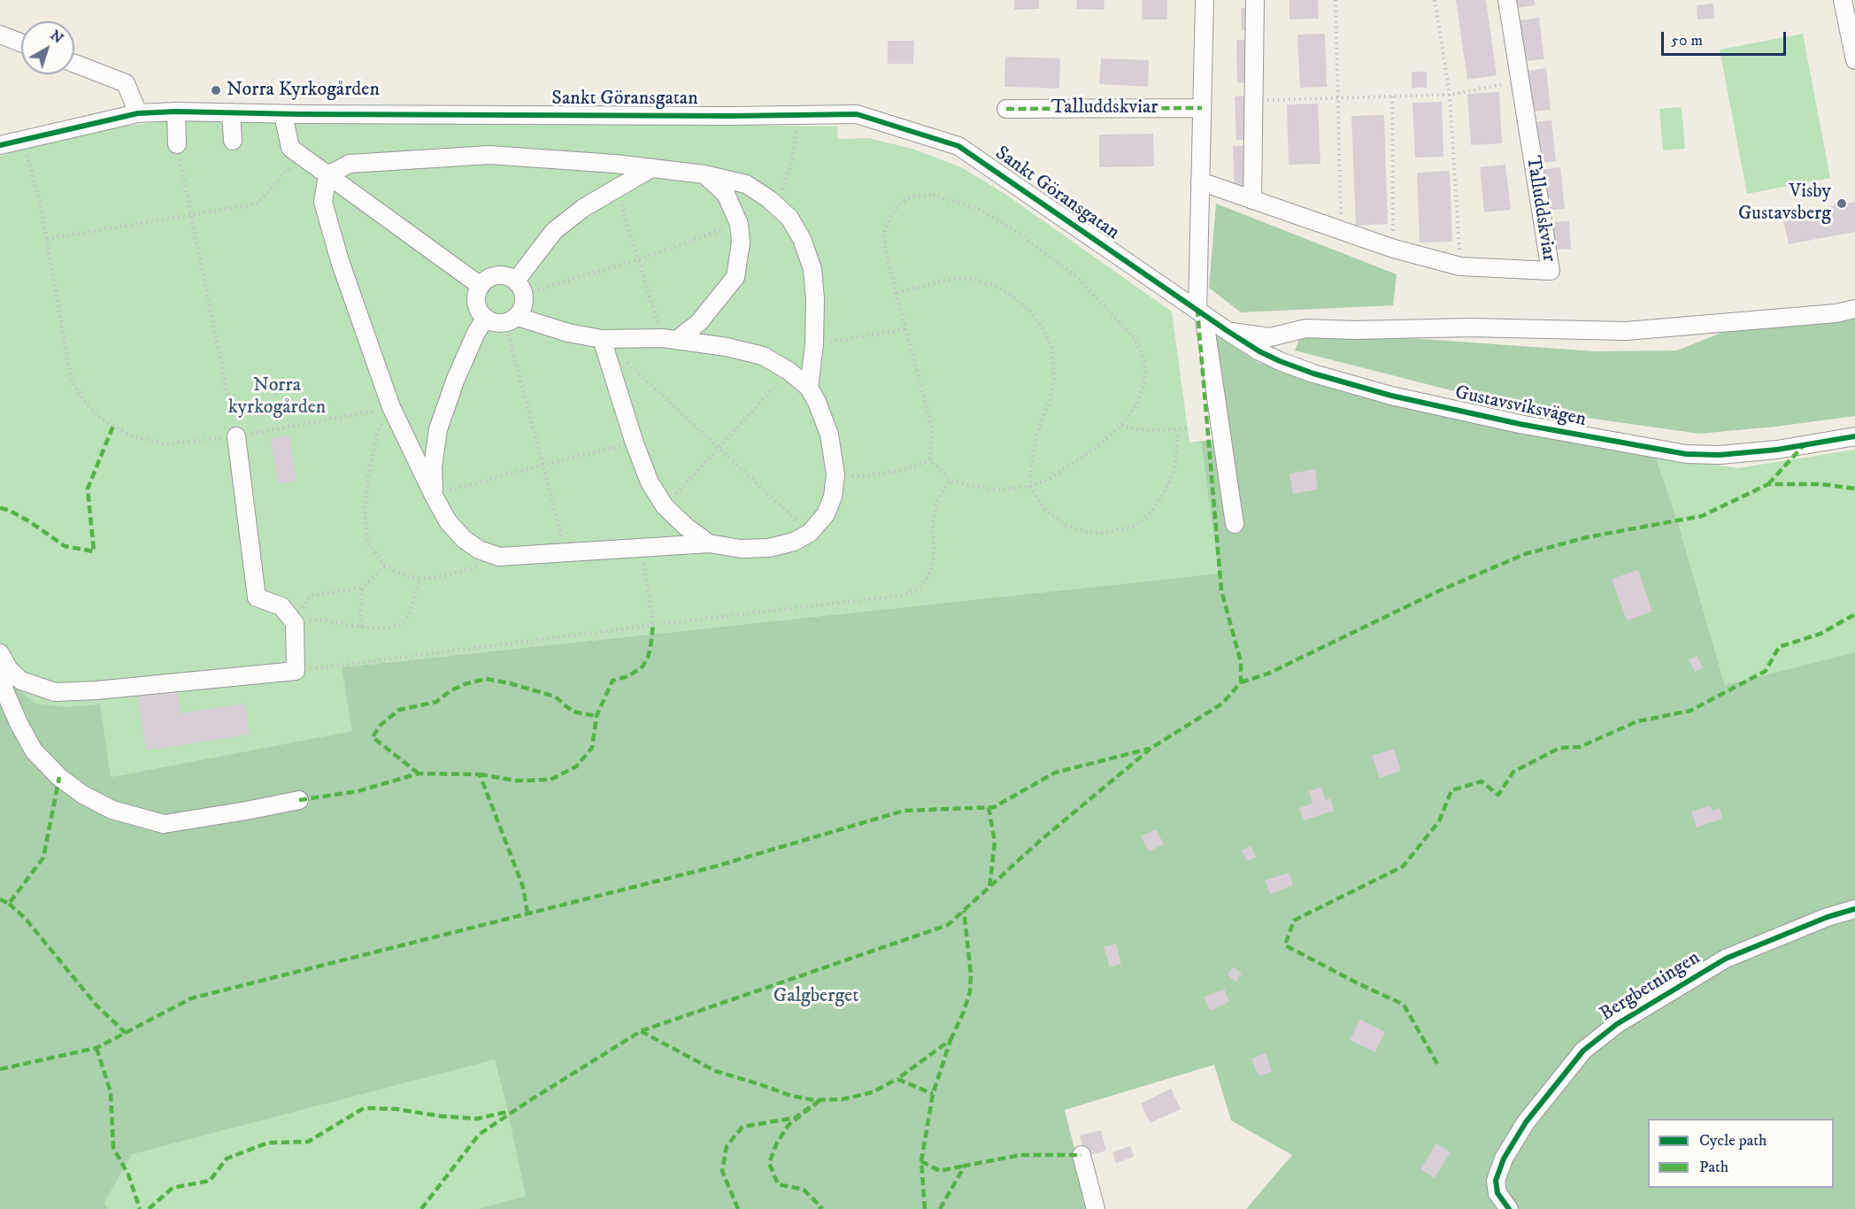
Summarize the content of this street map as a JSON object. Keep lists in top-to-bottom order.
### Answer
{
  "streets": {
    "street": [
      "Sankt Göransgatan",
      "Talluddskviar",
      "Gustavsviksvägen",
      "Bergbetningen"
    ]
  },
  "crossings": [
    ["Sankt Göransgatan", "Gustavsviksvägen"]
  ],
  "parks": ["Norra kyrkogården", "Galgberget"],
  "places": ["Norra Kyrkogården", "Visby Gustavsberg"],
  "legend": ["Cycle path", "Path"],
  "scale_bar": "50 m",
  "north": "top right"
}
